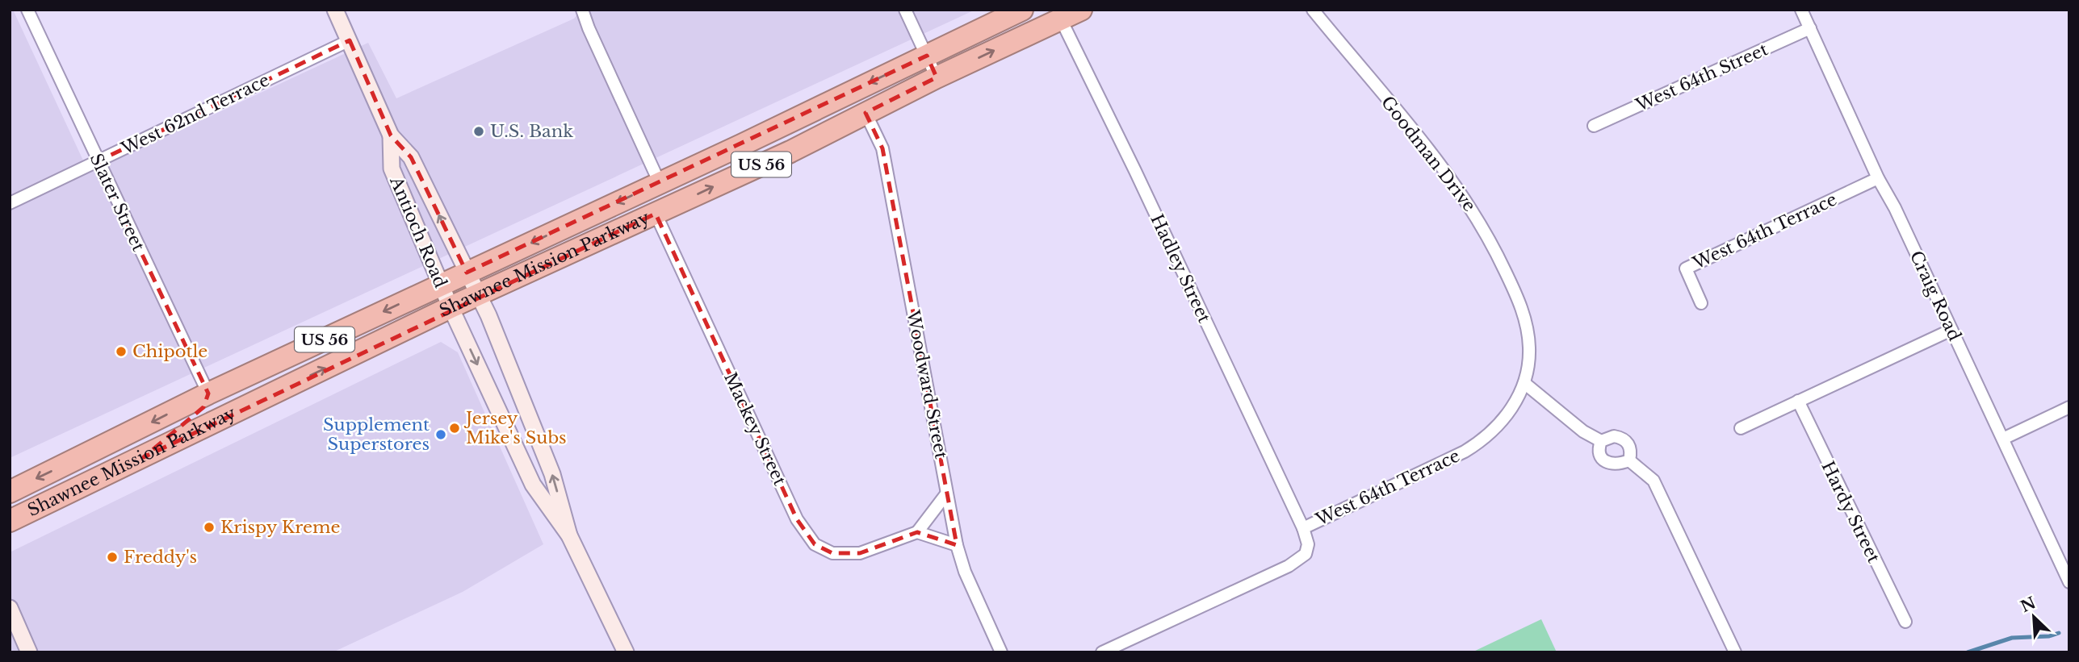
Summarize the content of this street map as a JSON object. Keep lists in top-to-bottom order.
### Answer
{
  "streets": {
    "highway": ["US 56", "Shawnee Mission Parkway"],
    "main road": ["Antioch Road"],
    "street": [
      "West 64th Street",
      "West 62nd Terrace",
      "Goodman Drive",
      "Slater Street",
      "West 64th Terrace",
      "Hadley Street",
      "Craig Road",
      "Woodward Street",
      "Mackey Street",
      "Hardy Street"
    ]
  },
  "crossings": [
    ["West 64th Street", "Craig Road"],
    ["West 62nd Terrace", "Slater Street"],
    ["West 62nd Terrace", "Antioch Road"],
    ["Goodman Drive", "West 64th Terrace"],
    ["Slater Street", "Shawnee Mission Parkway"],
    ["West 64th Terrace", "Hadley Street"],
    ["West 64th Terrace", "Craig Road"],
    ["Antioch Road", "Shawnee Mission Parkway"],
    ["Shawnee Mission Parkway", "Hadley Street"],
    ["Shawnee Mission Parkway", "Woodward Street"],
    ["Shawnee Mission Parkway", "Mackey Street"]
  ],
  "places": [
    "U.S. Bank",
    "Chipotle",
    "Jersey Mike's Subs",
    "Supplement Superstores",
    "Krispy Kreme",
    "Freddy's"
  ],
  "north": "top left"
}
